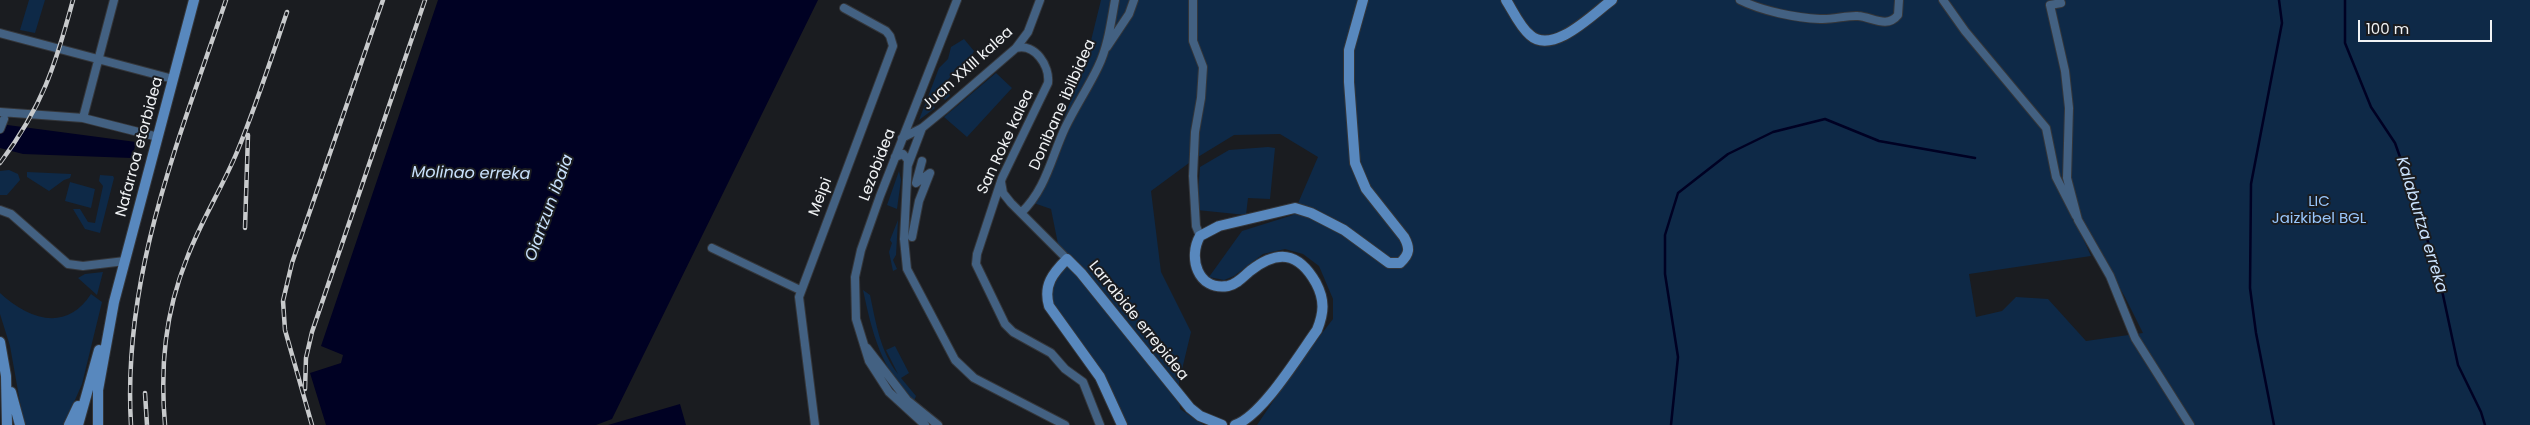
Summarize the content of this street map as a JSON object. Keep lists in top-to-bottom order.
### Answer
{
  "streets": {
    "street": [
      "Juan XXIII kalea",
      "Donibane ibilbidea",
      "San Roke kalea",
      "Nafarroa etorbidea",
      "Lezobidea",
      "Meipi",
      "Larrabide errepidea"
    ]
  },
  "crossings": [
    ["Juan XXIII kalea", "San Roke kalea"],
    ["Juan XXIII kalea", "Lezobidea"]
  ],
  "water": ["Molinao erreka", "Oiartzun ibaia", "Kalaburtza erreka"],
  "parks": ["LIC Jaizkibel BGL"],
  "scale_bar": "100 m"
}
